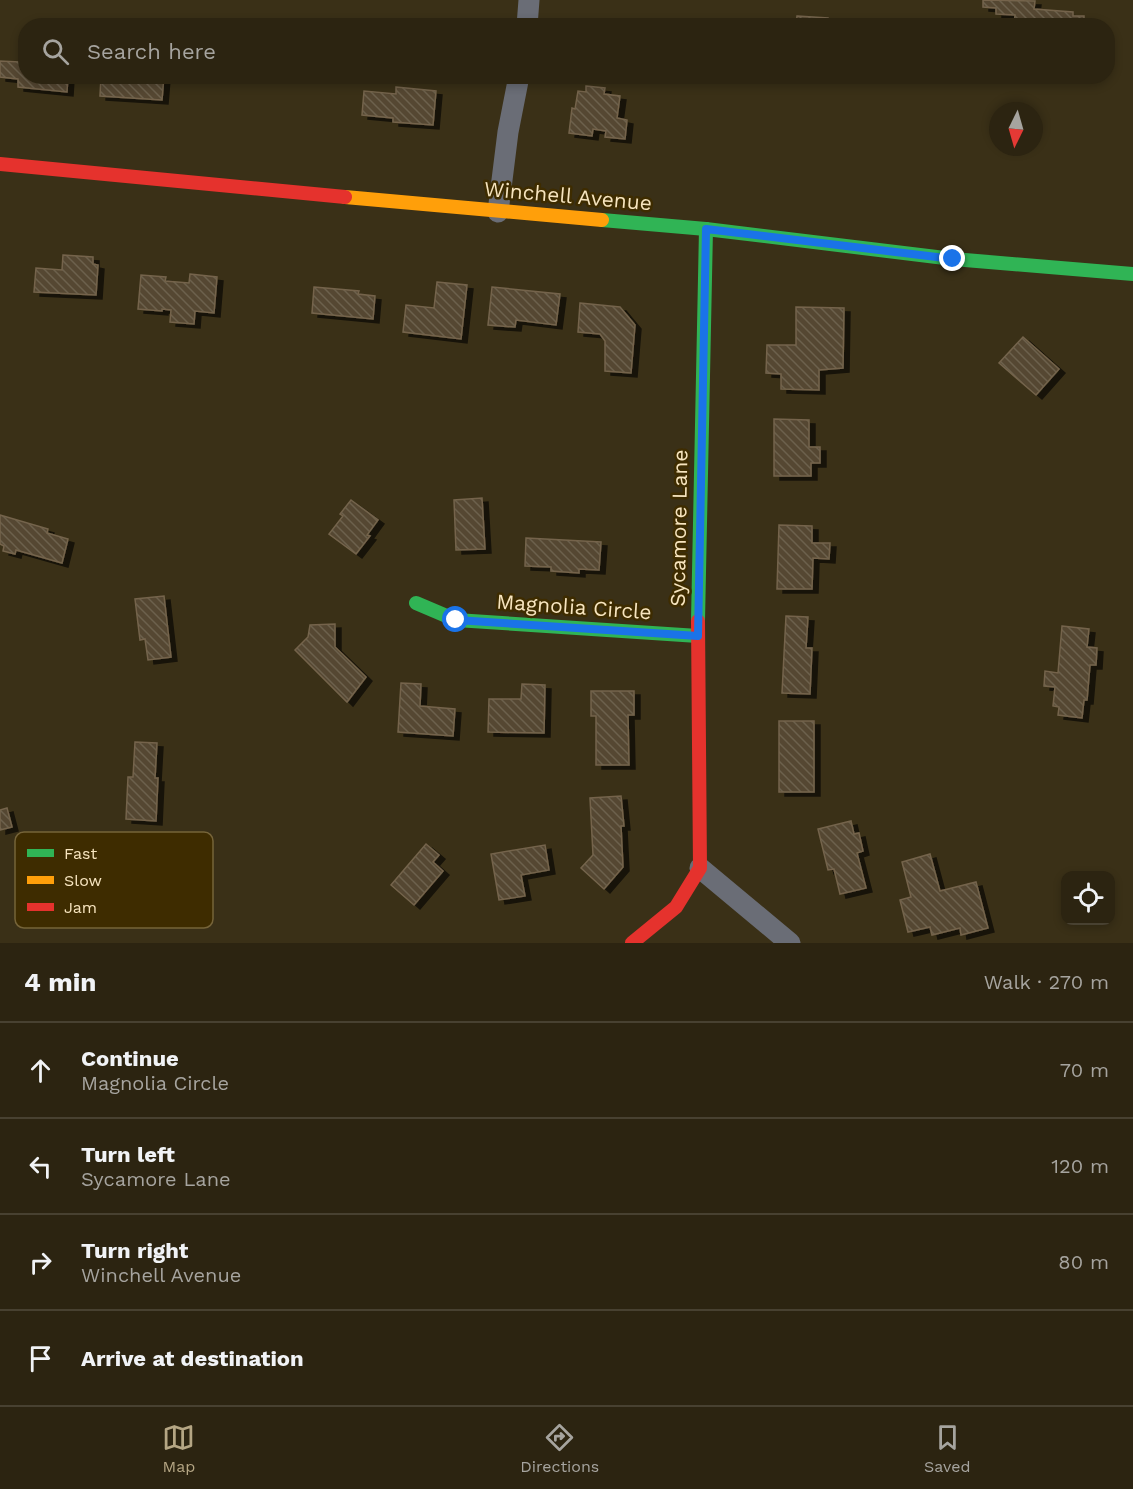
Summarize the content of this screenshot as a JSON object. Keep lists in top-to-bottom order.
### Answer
{
  "streets": {
    "street": ["Winchell Avenue", "Sycamore Lane", "Magnolia Circle"]
  },
  "crossings": [
    ["Winchell Avenue", "Sycamore Lane"],
    ["Sycamore Lane", "Magnolia Circle"]
  ],
  "legend": ["Fast", "Slow", "Jam"],
  "north": "bottom",
  "page": {
    "search": "Search here",
    "heading": ["4 min", "Walk · 270 m"],
    "list": [
      ["Continue", "Magnolia Circle", "70 m"],
      ["Turn left", "Sycamore Lane", "120 m"],
      ["Turn right", "Winchell Avenue", "80 m"],
      "Arrive at destination"
    ],
    "nav": ["Map", "Directions", "Saved"]
  }
}
